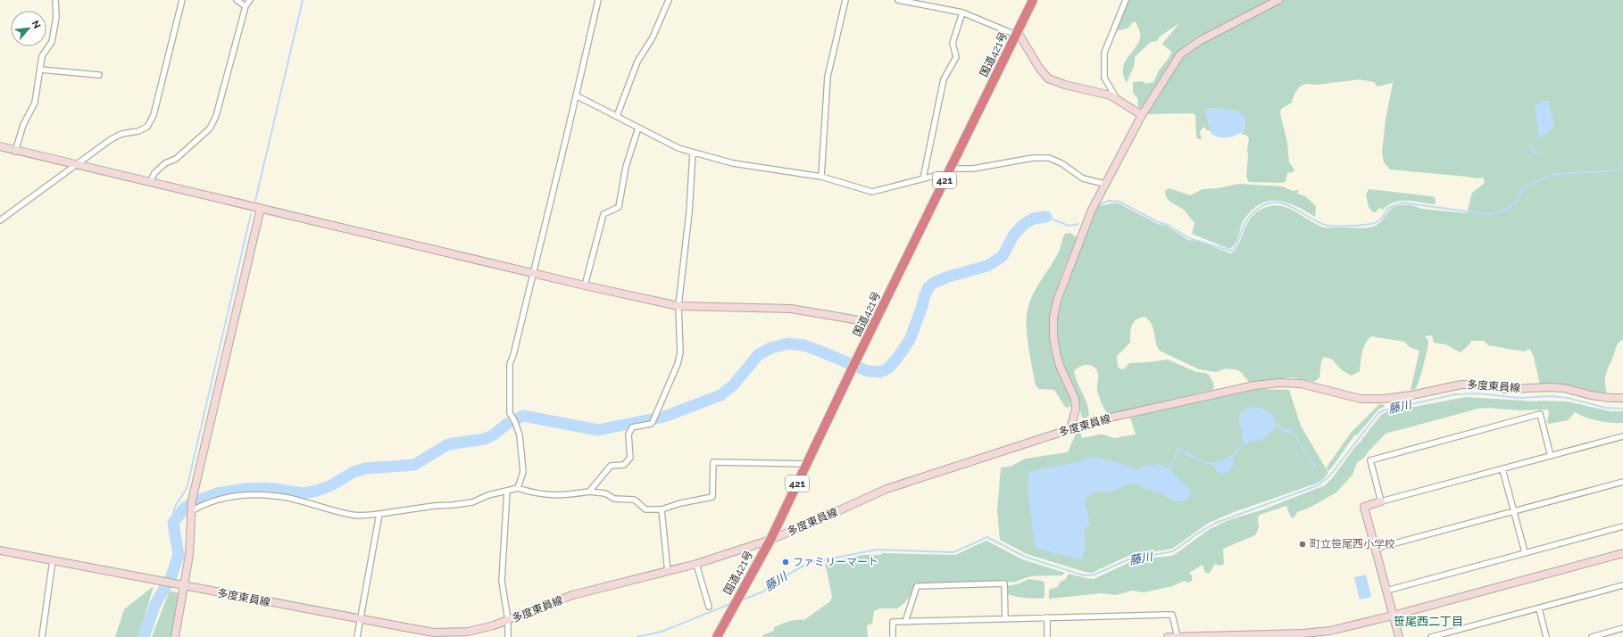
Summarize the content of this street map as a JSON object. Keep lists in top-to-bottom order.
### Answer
{
  "streets": {
    "highway": ["国道421号", "421"],
    "street": ["多度東員線"]
  },
  "crossings": [
    ["国道421号", "多度東員線"]
  ],
  "districts": ["笹尾西二丁目"],
  "water": ["藤川"],
  "places": ["町立笹尾西小学校", "ファミリーマート"],
  "north": "top right"
}
